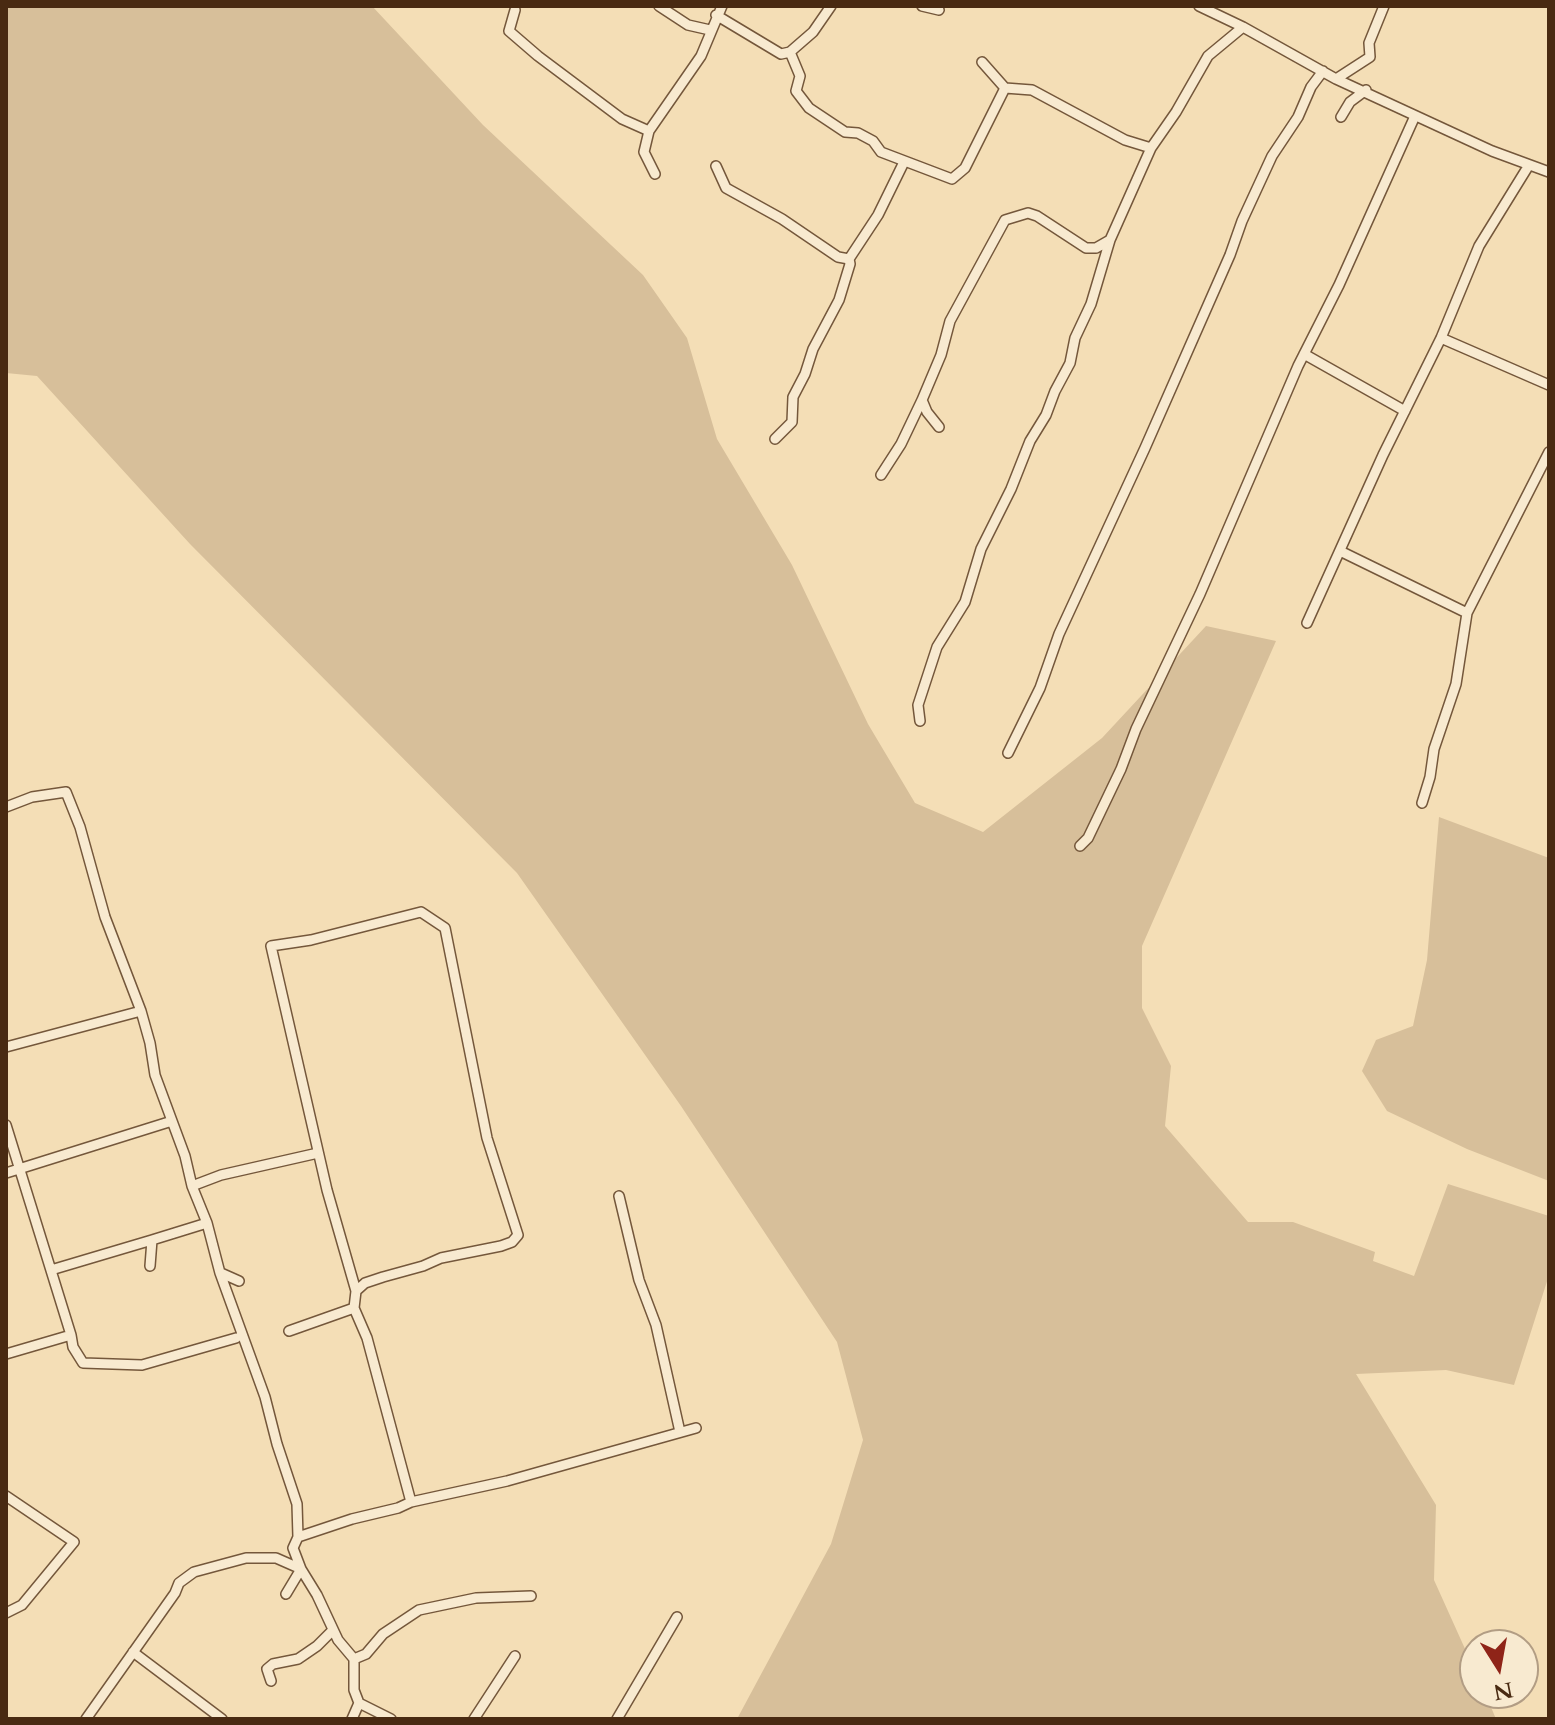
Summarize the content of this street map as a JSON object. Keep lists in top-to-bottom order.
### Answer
{
  "north": "bottom"
}
